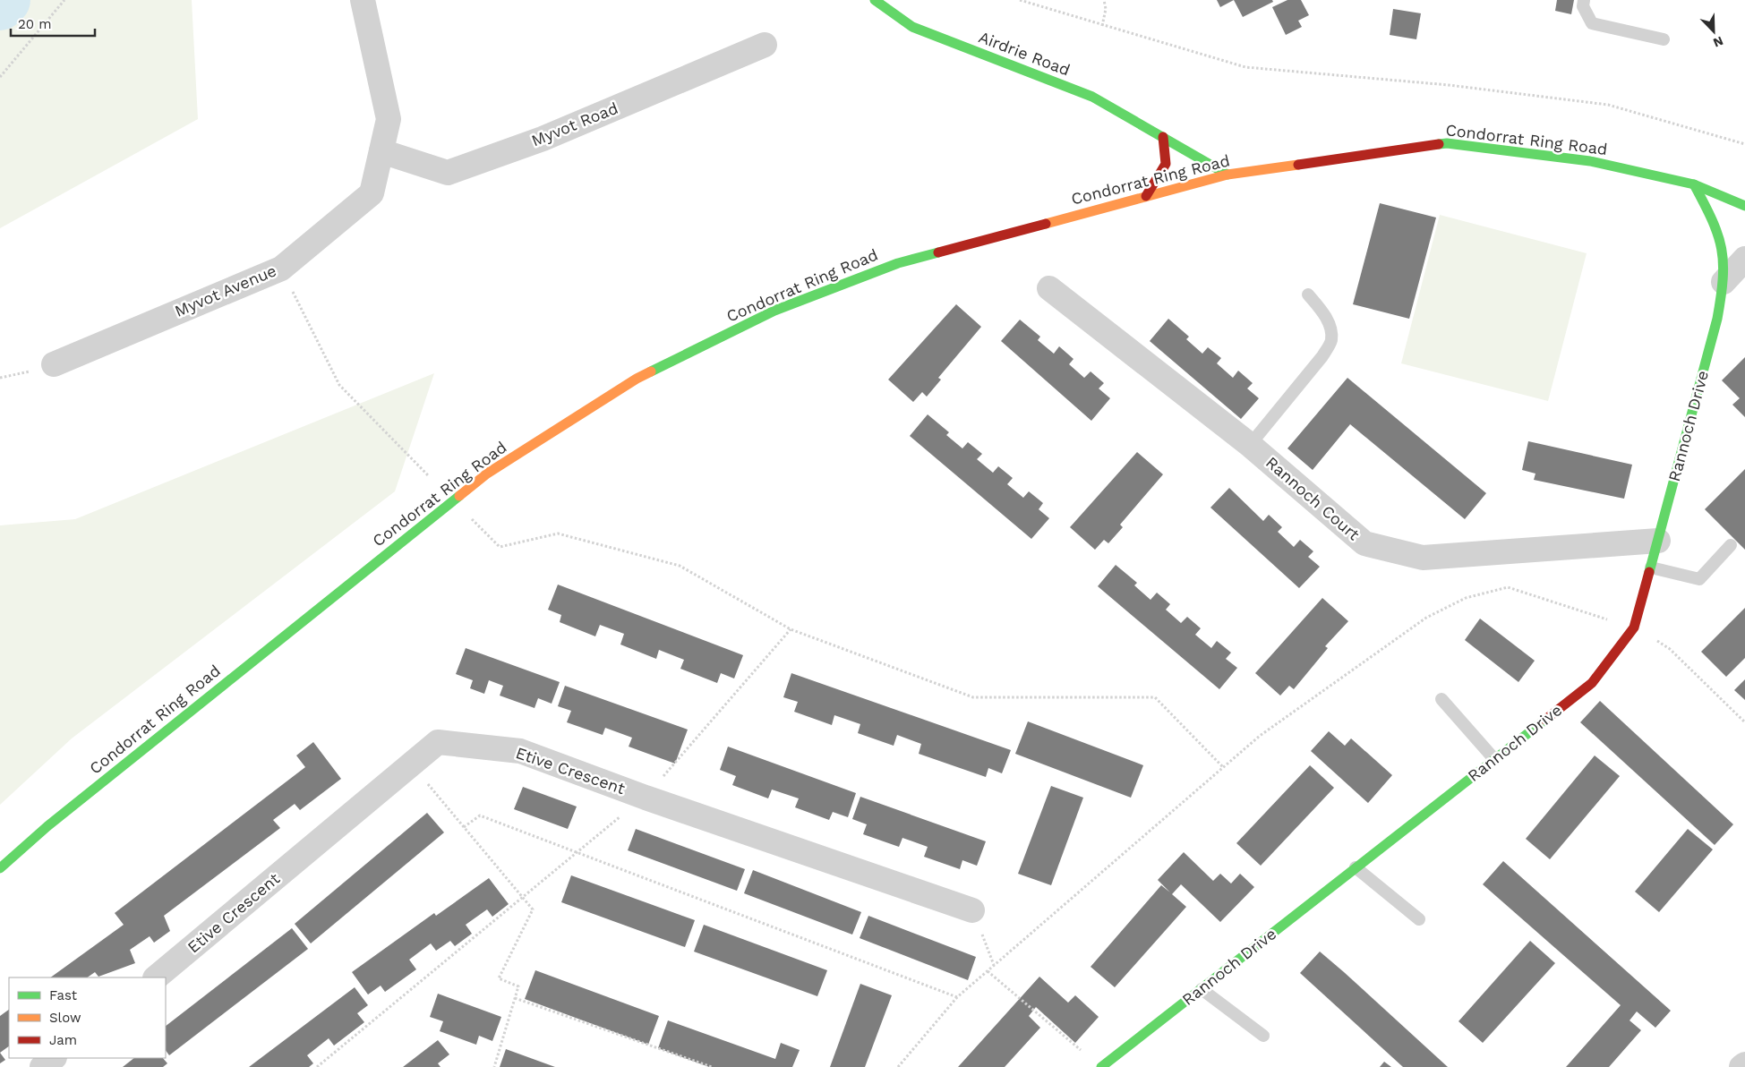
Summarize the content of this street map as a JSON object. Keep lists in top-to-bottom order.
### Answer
{
  "streets": {
    "street": [
      "Airdrie Road",
      "Myvot Road",
      "Condorrat Ring Road",
      "Myvot Avenue",
      "Rannoch Drive",
      "Rannoch Court",
      "Etive Crescent"
    ]
  },
  "crossings": [
    ["Airdrie Road", "Condorrat Ring Road"],
    ["Myvot Road", "Myvot Avenue"],
    ["Condorrat Ring Road", "Rannoch Drive"],
    ["Rannoch Drive", "Rannoch Court"]
  ],
  "legend": ["Fast", "Slow", "Jam"],
  "scale_bar": "20 m",
  "north": "bottom right"
}
